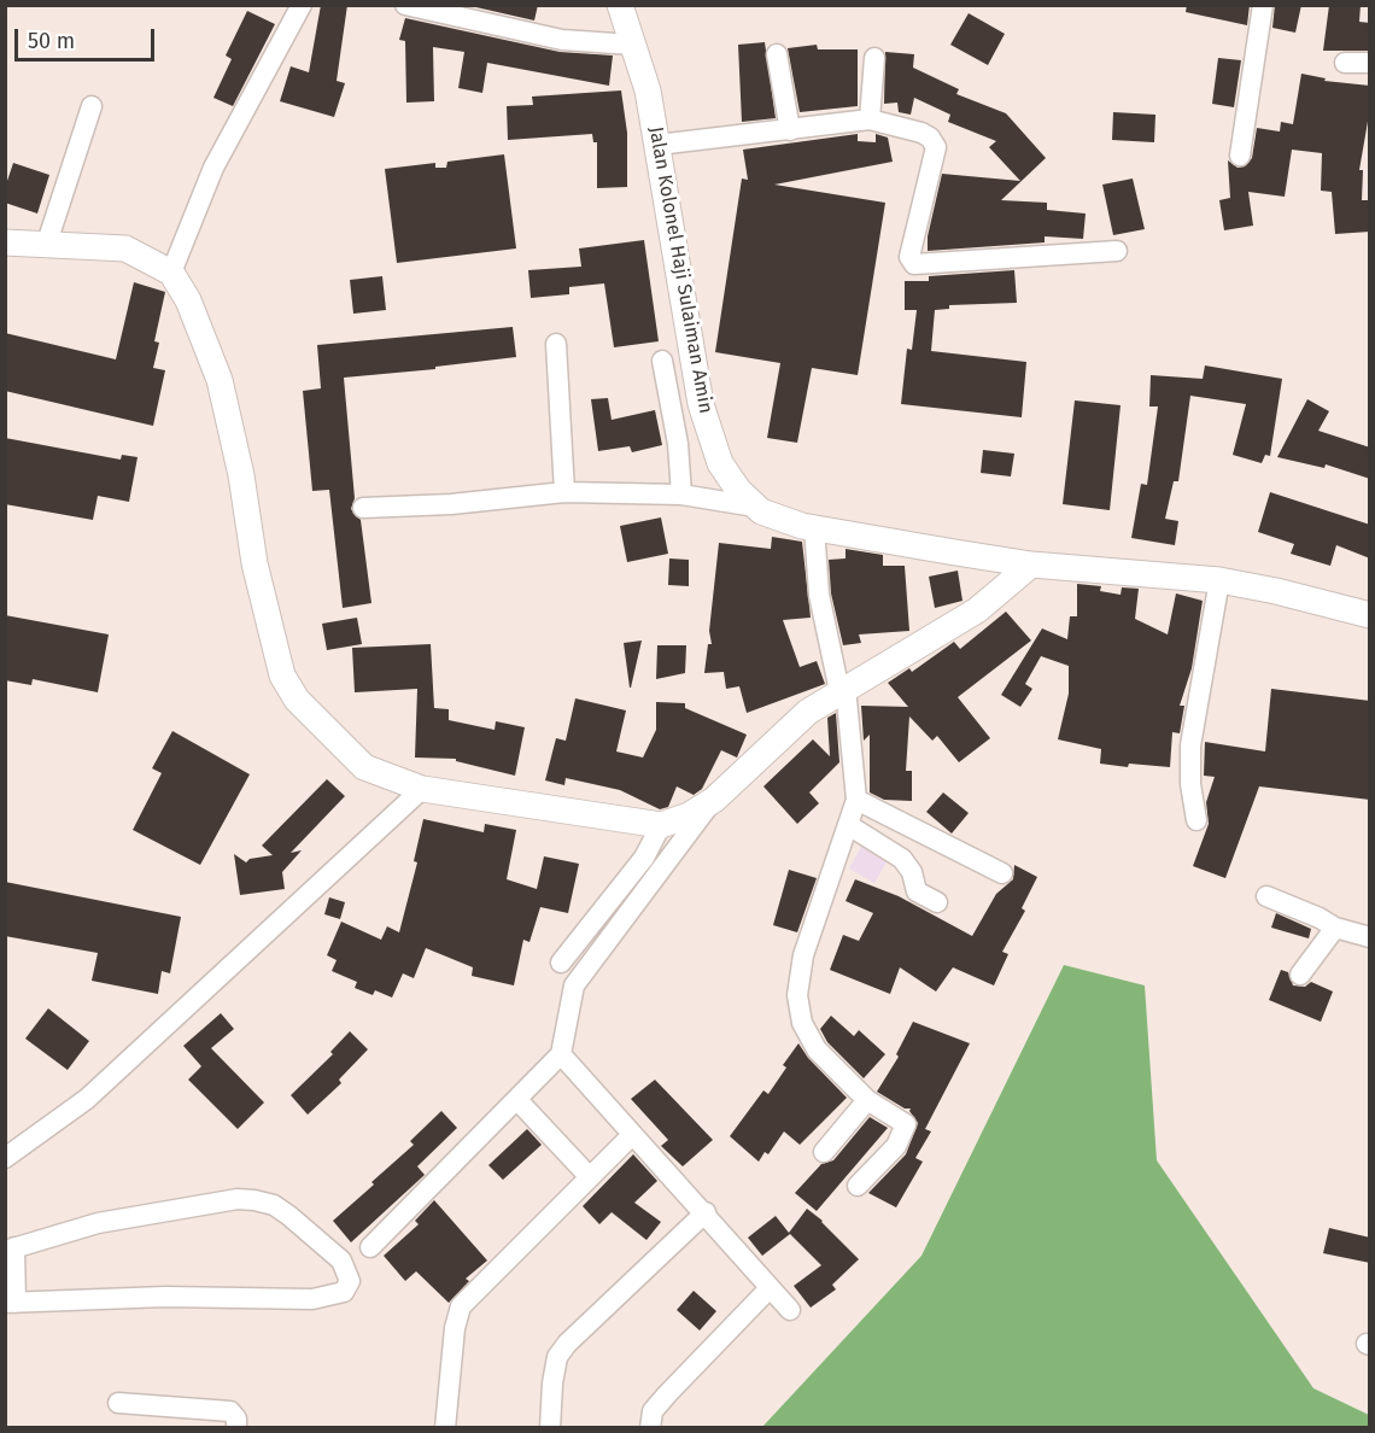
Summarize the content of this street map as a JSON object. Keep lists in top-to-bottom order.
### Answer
{
  "streets": {
    "street": ["Jalan Kolonel Haji Sulaiman Amin"]
  },
  "scale_bar": "50 m"
}
